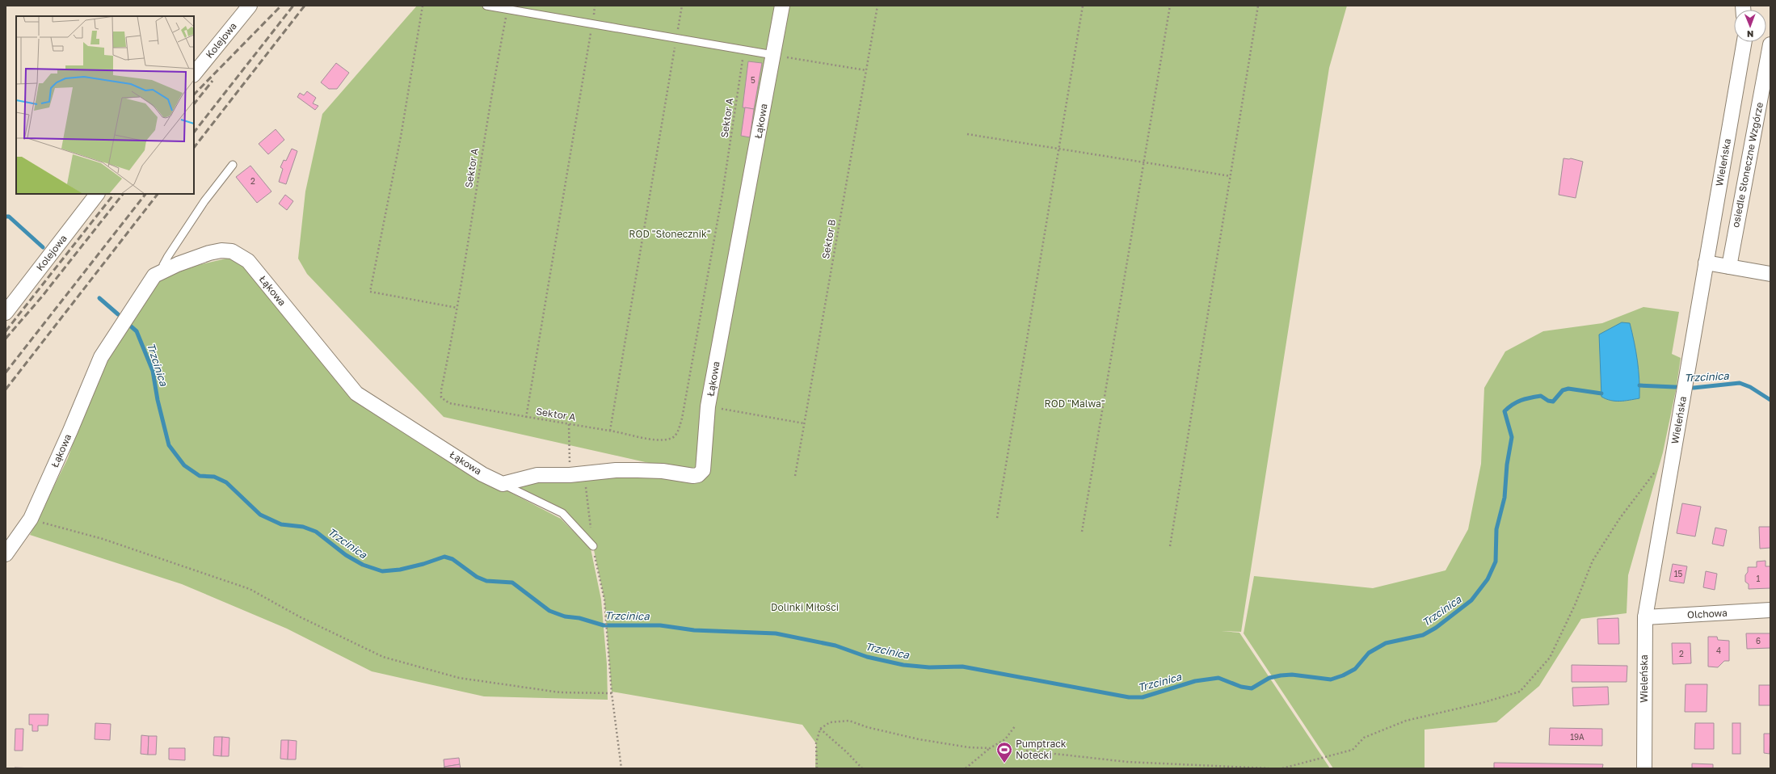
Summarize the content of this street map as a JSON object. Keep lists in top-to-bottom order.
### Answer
{
  "streets": {
    "street": [
      "Kolejowa",
      "Łąkowa",
      "Wieleńska",
      "osiedle Słoneczne Wzgórze",
      "Olchowa"
    ],
    "path": ["Sektor A", "Sektor B"]
  },
  "crossings": [
    ["Wieleńska", "Olchowa"]
  ],
  "water": ["Trzcinica"],
  "parks": ["ROD \"Słonecznik\"", "ROD \"Malwa\"", "Dolinki Miłości"],
  "places": {
    "sports": ["Pumptrack Notecki"]
  },
  "house_numbers": [
    "5",
    "2",
    "15",
    "1",
    "6",
    "4",
    "2",
    "19A"
  ],
  "north": "bottom"
}
